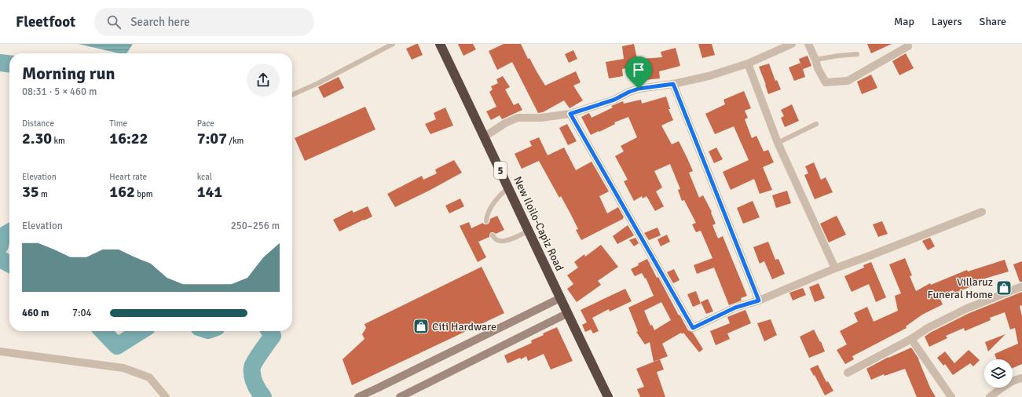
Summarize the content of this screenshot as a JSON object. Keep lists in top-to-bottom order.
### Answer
{
  "streets": {
    "highway": ["5", "New Iloilo-Capiz Road"]
  },
  "places": {
    "shop": ["Villaruz Funeral Home", "Citi Hardware"]
  },
  "page": {
    "header": "Fleetfoot",
    "search": "Search here",
    "nav": ["Map", "Layers", "Share"],
    "heading": ["Morning run", "08:31 · 5 × 460 m"],
    "stats": [
      ["Distance", "2.30 km"],
      ["Time", "16:22"],
      ["Pace", "7:07 /km"],
      ["Elevation", "35 m"],
      ["Heart rate", "162 bpm"],
      ["kcal", "141"]
    ],
    "chart": ["Elevation", "250–256 m"],
    "list": [
      {
        "name": "460 m",
        "note": "7:04"
      }
    ]
  }
}
